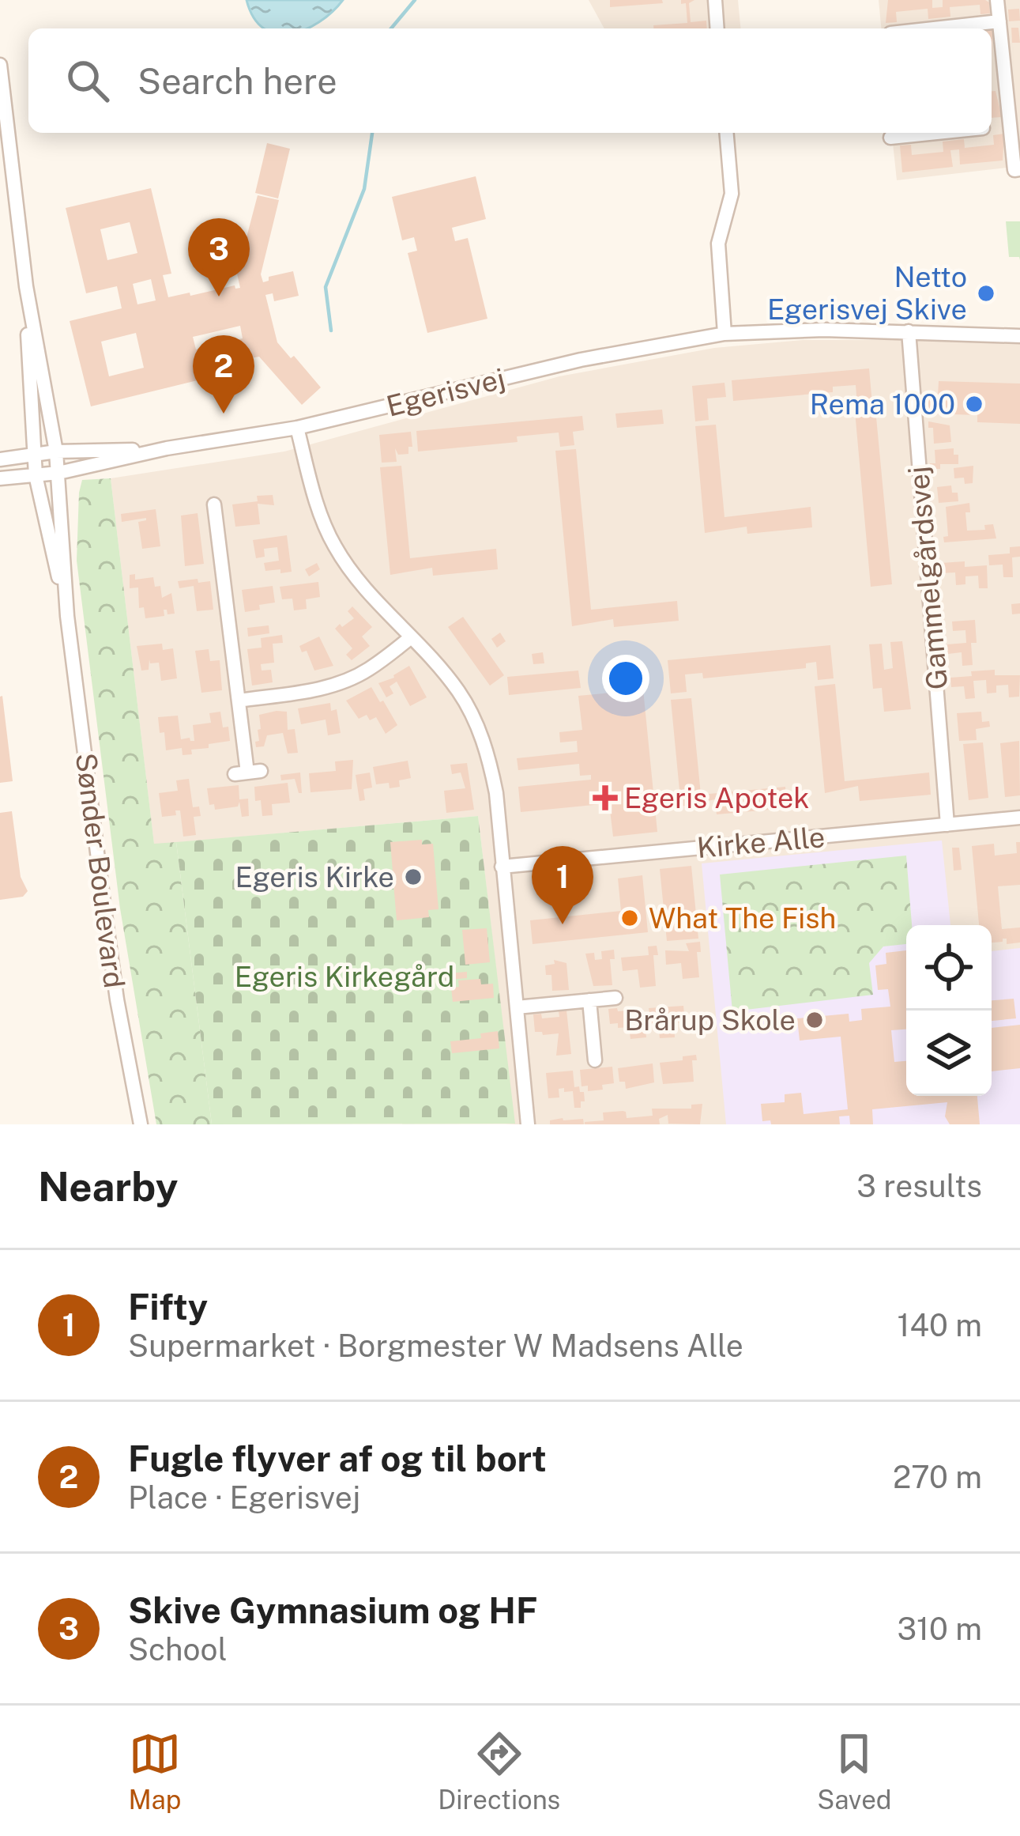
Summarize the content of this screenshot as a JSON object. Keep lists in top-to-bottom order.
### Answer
{
  "streets": {
    "street": [
      "Egerisvej",
      "Gammelgårdsvej",
      "Kirke Alle",
      "Sønder Boulevard"
    ]
  },
  "crossings": [
    ["Egerisvej", "Gammelgårdsvej"],
    ["Egerisvej", "Sønder Boulevard"],
    ["Gammelgårdsvej", "Kirke Alle"]
  ],
  "parks": ["Egeris Kirkegård"],
  "places": {
    "other": [
      "Netto Egerisvej Skive",
      "Rema 1000",
      "Egeris Kirke",
      "What The Fish",
      "Brårup Skole"
    ],
    "health": ["Egeris Apotek"]
  },
  "page": {
    "search": "Search here",
    "pins": ["3", "2", "1"],
    "heading": ["Nearby", "3 results"],
    "list": [
      {
        "mark": "1",
        "name": "Fifty",
        "note": "Supermarket · Borgmester W Madsens Alle",
        "value": "140 m"
      },
      {
        "mark": "2",
        "name": "Fugle flyver af og til bort",
        "note": "Place · Egerisvej",
        "value": "270 m"
      },
      {
        "mark": "3",
        "name": "Skive Gymnasium og HF",
        "note": "School",
        "value": "310 m"
      }
    ],
    "nav": ["Map", "Directions", "Saved"]
  }
}
